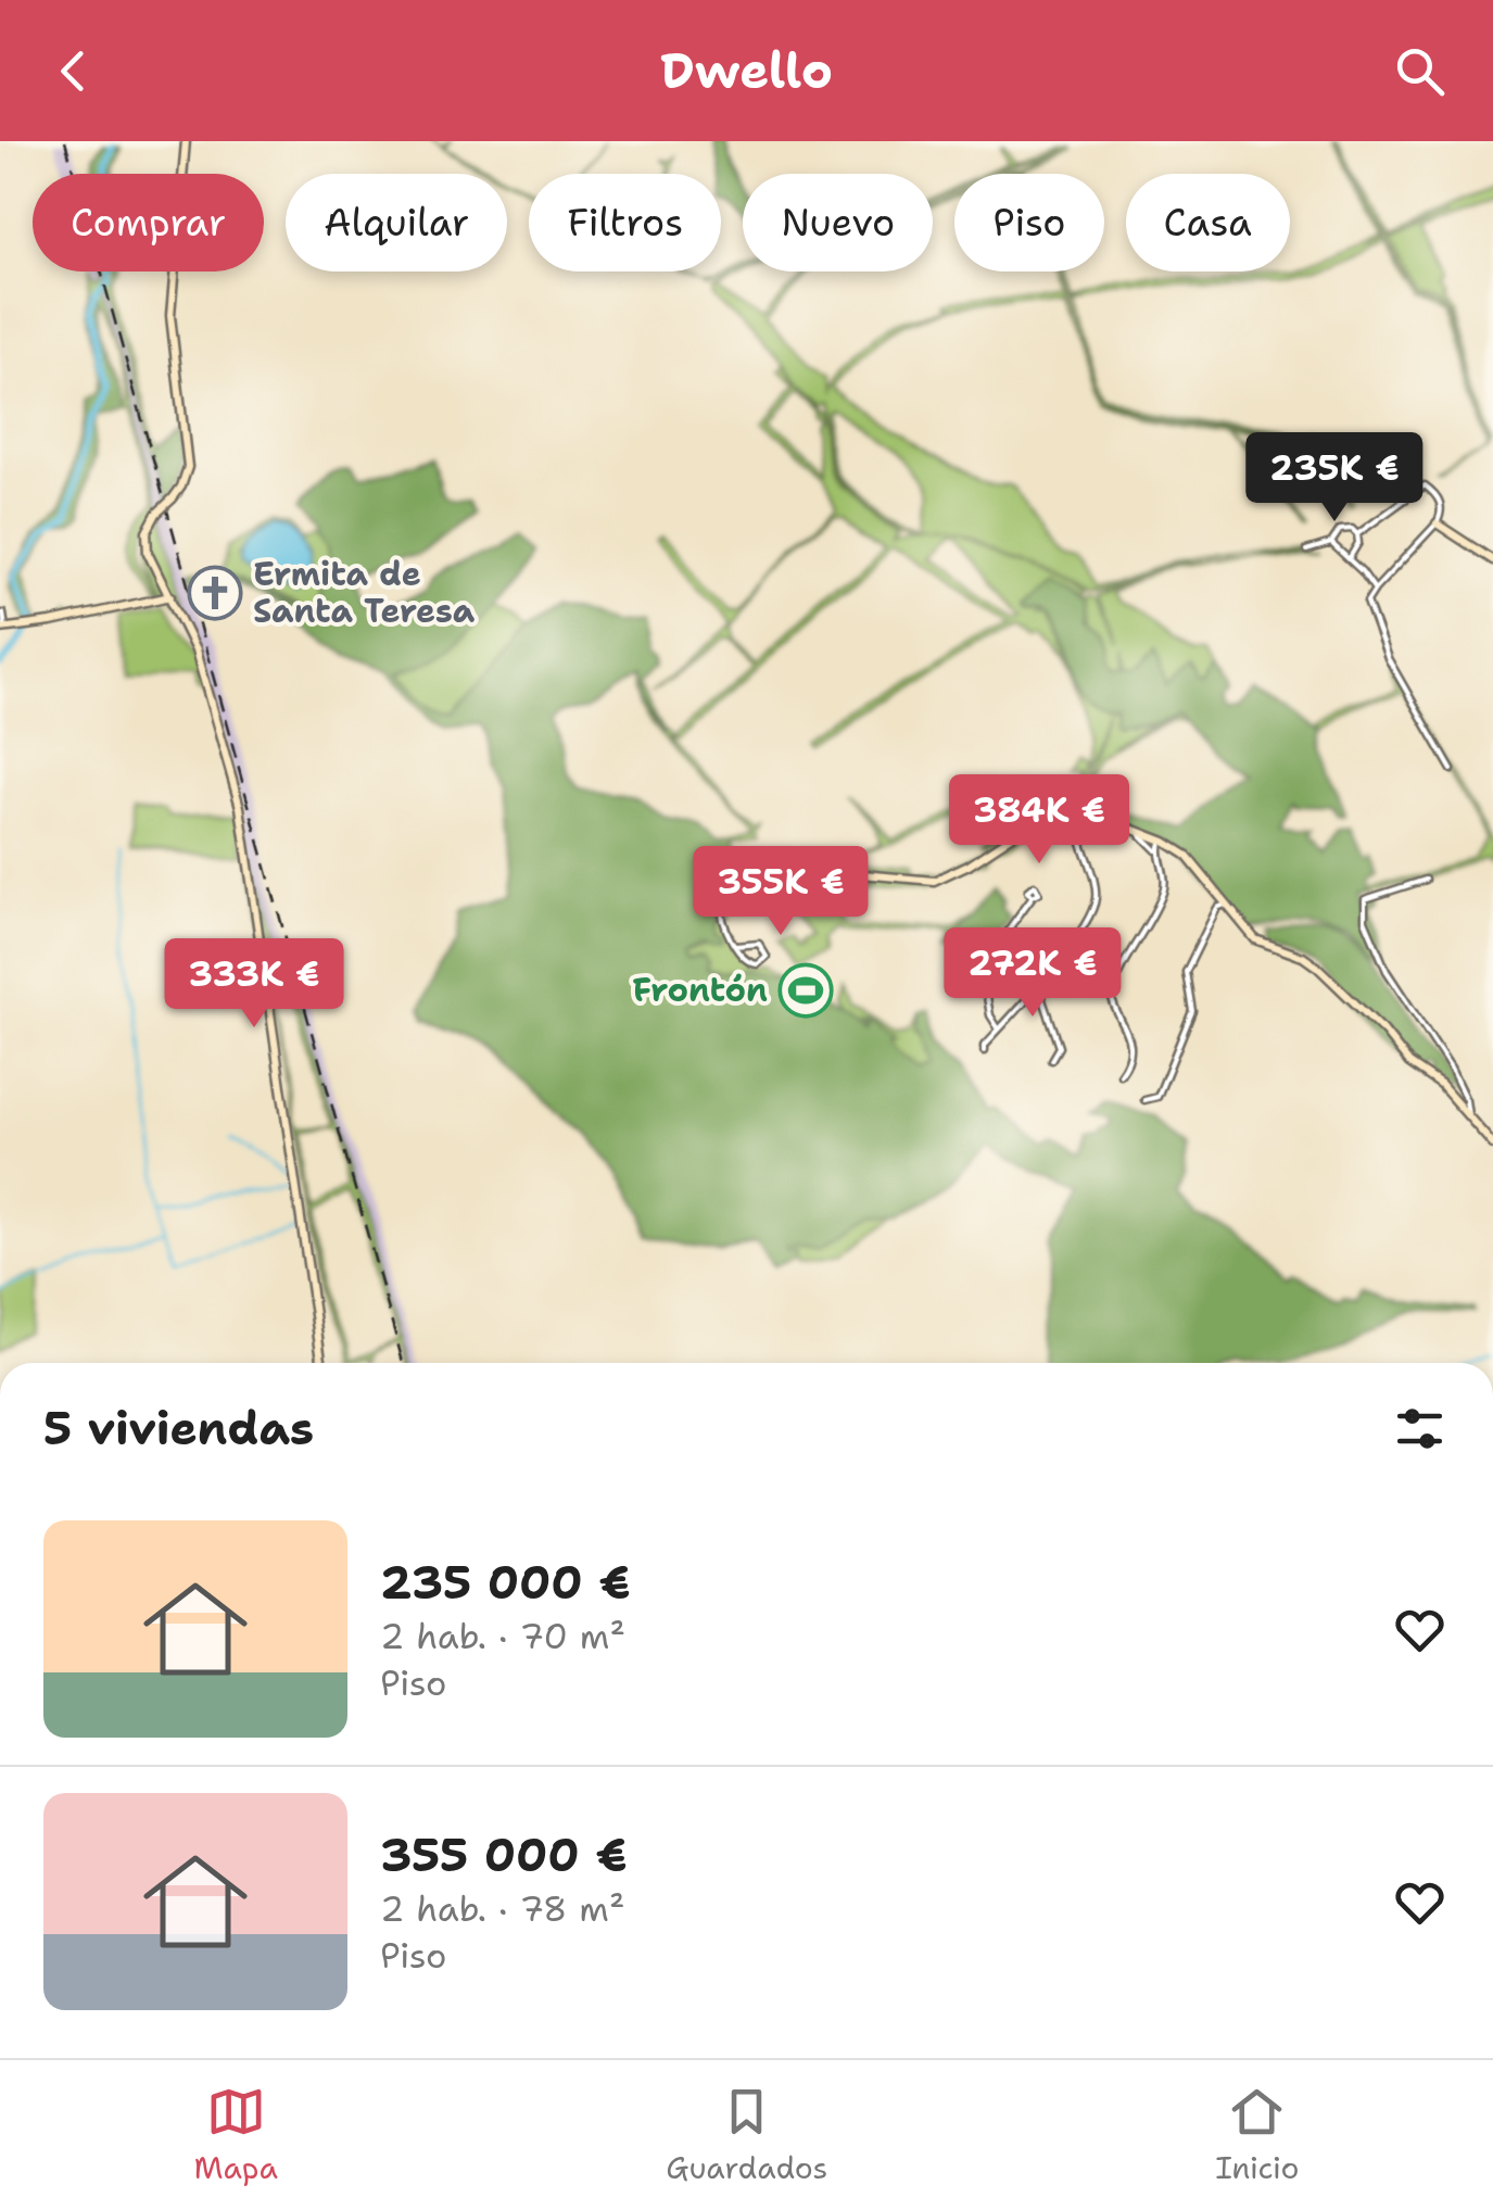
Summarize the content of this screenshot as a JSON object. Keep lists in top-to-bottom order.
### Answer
{
  "places": {
    "church": ["Ermita de Santa Teresa"],
    "sports": ["Frontón"]
  },
  "page": {
    "header": "Dwello",
    "chip": [
      "Comprar",
      "Alquilar",
      "Filtros",
      "Nuevo",
      "Piso",
      "Casa"
    ],
    "price": [
      "235K €",
      "384K €",
      "355K €",
      "272K €",
      "333K €"
    ],
    "heading": "5 viviendas",
    "list": [
      {
        "name": "235 000 €",
        "note": "2 hab. · 70 m² · Piso"
      },
      {
        "name": "355 000 €",
        "note": "2 hab. · 78 m² · Piso"
      }
    ],
    "tabs": ["Mapa", "Guardados", "Inicio"]
  }
}
